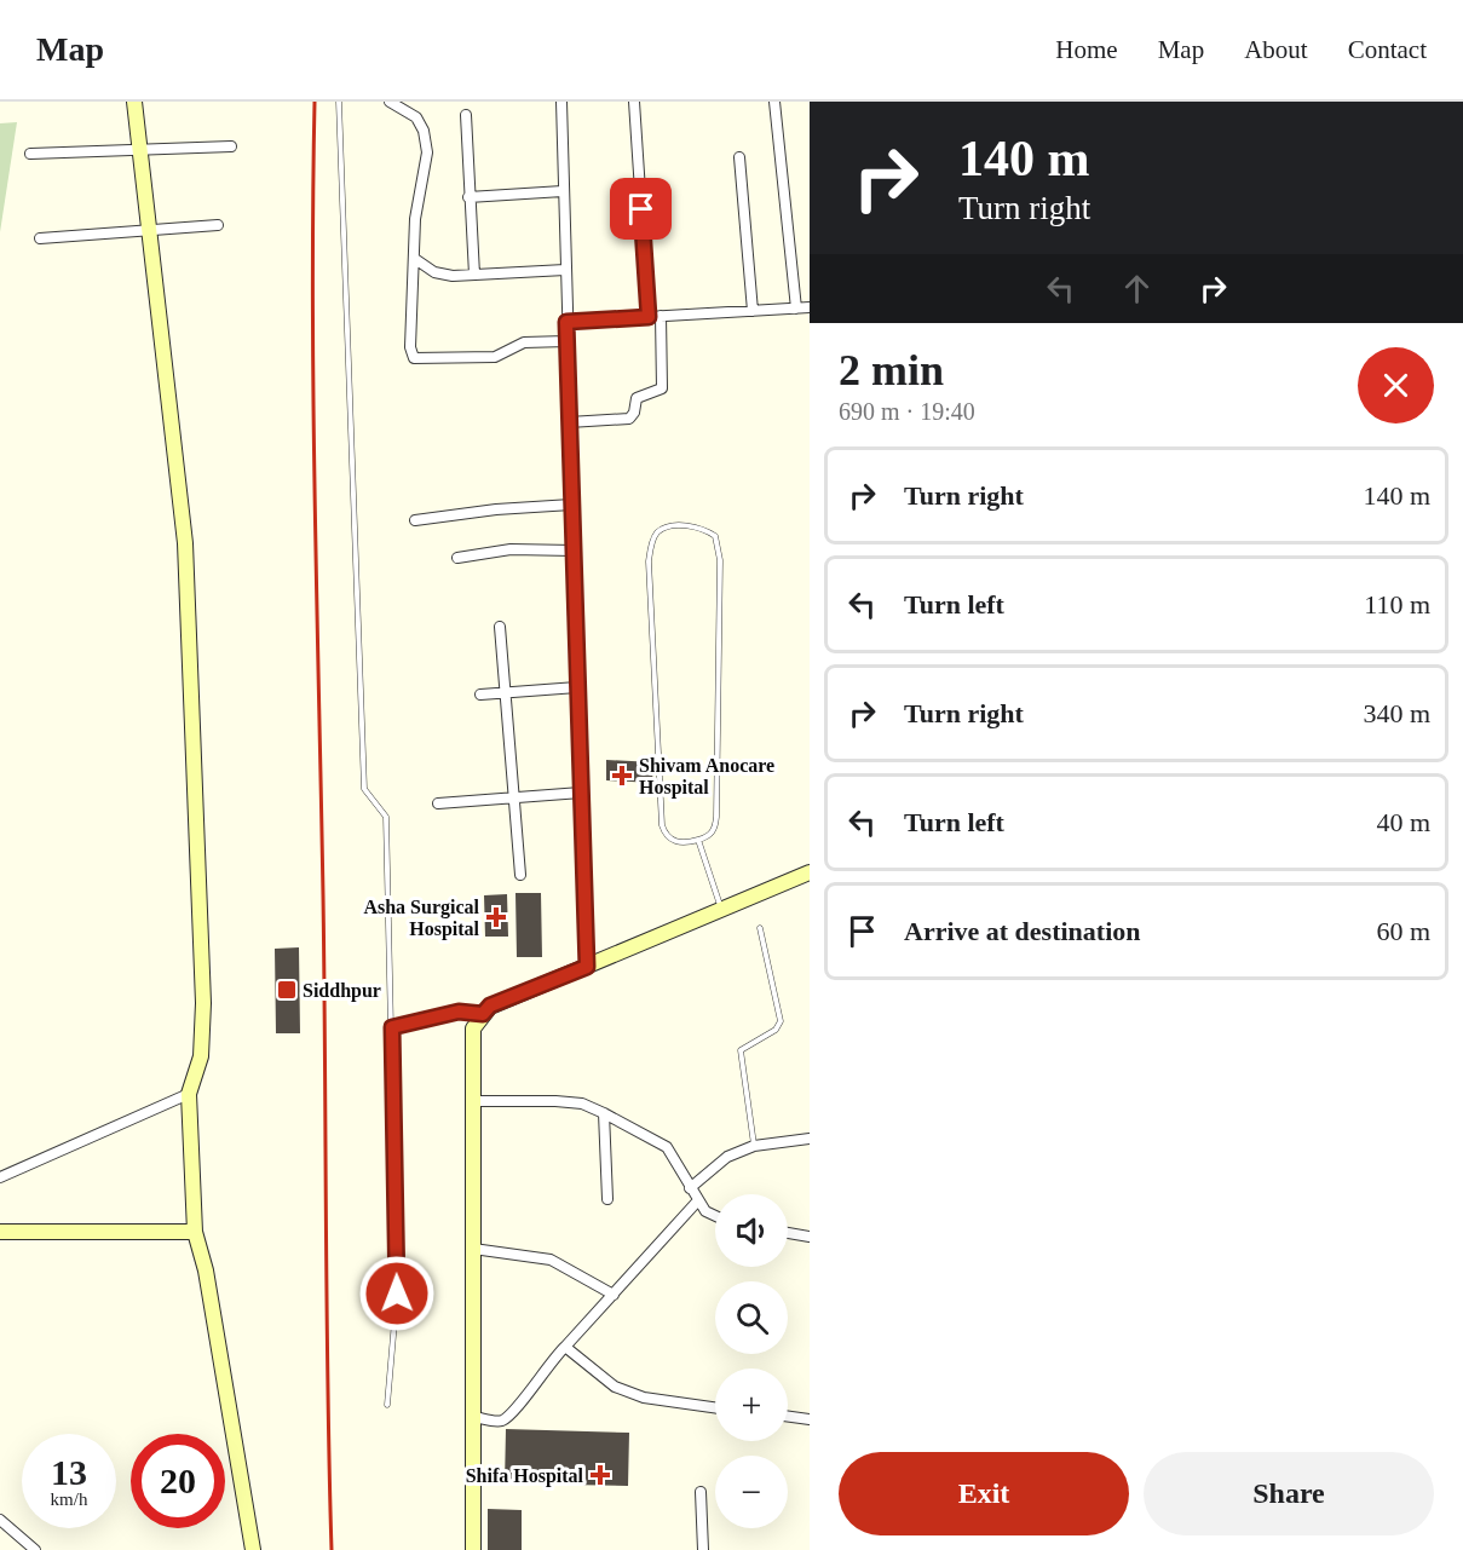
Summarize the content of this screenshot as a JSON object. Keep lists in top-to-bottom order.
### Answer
{
  "places": {
    "health": ["Shivam Anocare Hospital", "Asha Surgical Hospital", "Shifa Hospital"],
    "transit": ["Siddhpur"]
  },
  "page": {
    "header": "Map",
    "nav": [
      "Home",
      "Map",
      "About",
      "Contact"
    ],
    "turn": ["140 m", "Turn right"],
    "heading": ["2 min", "690 m · 19:40"],
    "list": [
      {
        "name": "Turn right",
        "value": "140 m"
      },
      {
        "name": "Turn left",
        "value": "110 m"
      },
      {
        "name": "Turn right",
        "value": "340 m"
      },
      {
        "name": "Turn left",
        "value": "40 m"
      },
      {
        "name": "Arrive at destination",
        "value": "60 m"
      }
    ],
    "map_buttons": ["+", "−"],
    "speed": "13 km/h",
    "limit": "20",
    "buttons": ["Exit", "Share"]
  }
}
